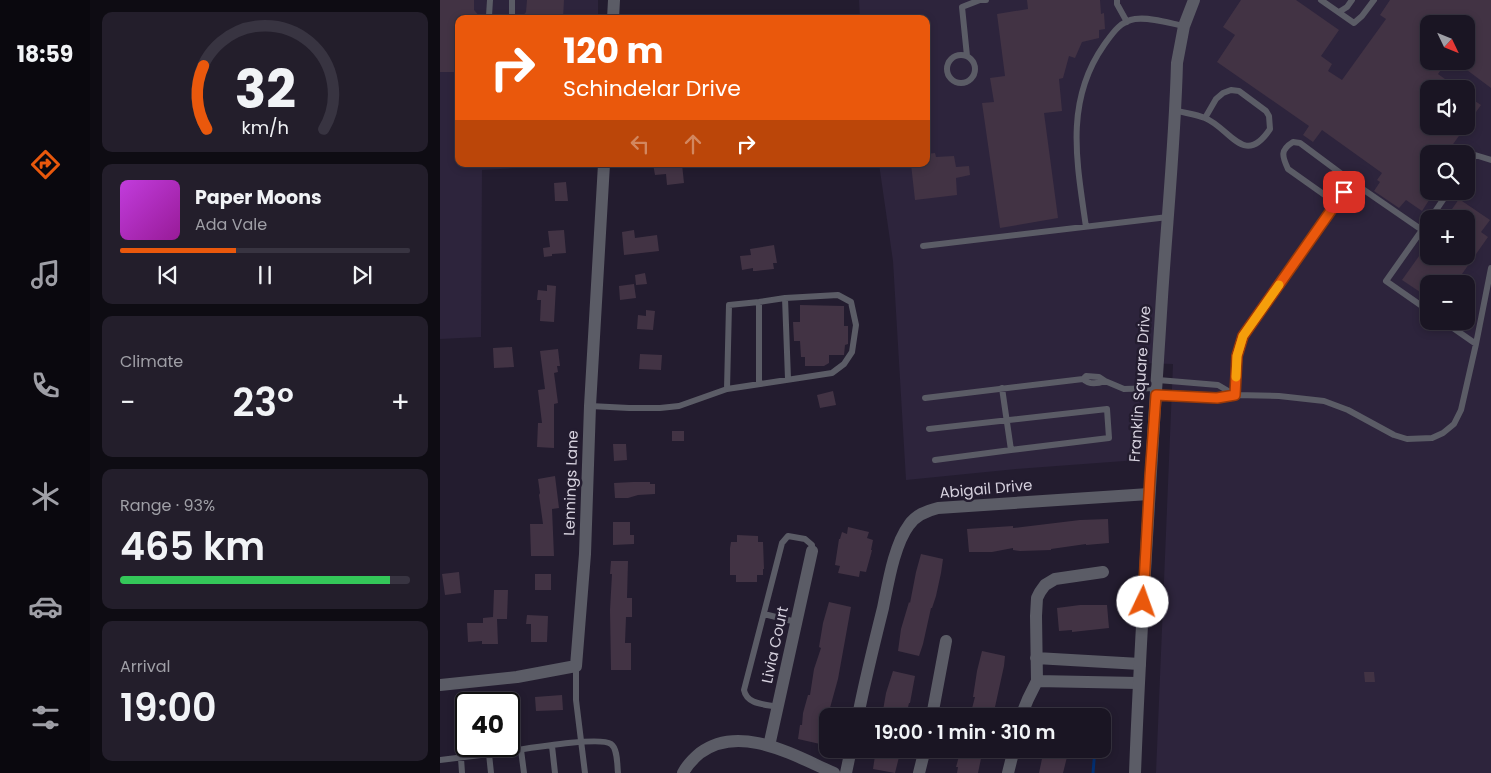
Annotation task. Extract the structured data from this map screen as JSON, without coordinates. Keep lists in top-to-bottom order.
{
  "streets": {
    "street": [
      "Franklin Square Drive",
      "Lennings Lane",
      "Abigail Drive",
      "Livia Court"
    ]
  },
  "crossings": [
    ["Franklin Square Drive", "Abigail Drive"]
  ],
  "north": "bottom right",
  "page": {
    "tabs": "18:59",
    "map_buttons": ["+", "−"],
    "turn": ["120 m", "Schindelar Drive"],
    "song": ["Paper Moons", "Ada Vale"],
    "tile": [
      "Climate",
      ["Range · 93%", "465 km"],
      ["Arrival", "19:00"]
    ],
    "heat": ["−", "23°", "+"],
    "limit": "40",
    "trip": "19:00 · 1 min · 310 m",
    "gauge": ["32", "km/h"]
  }
}
